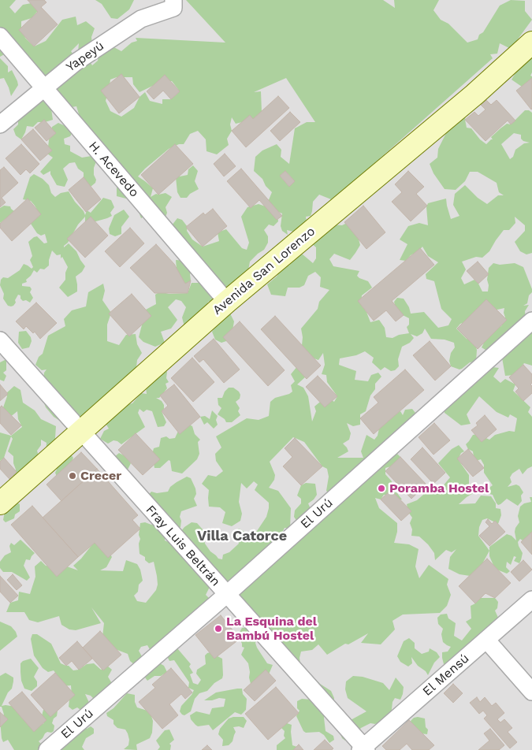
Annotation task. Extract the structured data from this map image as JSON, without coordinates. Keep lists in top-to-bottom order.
{
  "streets": {
    "street": [
      "Yapeyú",
      "H. Acevedo",
      "Avenida San Lorenzo",
      "El Urú",
      "Fray Luis Beltrán",
      "El Mensú"
    ]
  },
  "crossings": [
    ["Yapeyú", "H. Acevedo"],
    ["H. Acevedo", "Avenida San Lorenzo"],
    ["Avenida San Lorenzo", "Fray Luis Beltrán"],
    ["El Urú", "Fray Luis Beltrán"],
    ["Fray Luis Beltrán", "El Mensú"]
  ],
  "districts": ["Villa Catorce"],
  "places": ["Crecer", "Poramba Hostel", "La Esquina del Bambú Hostel"]
}
